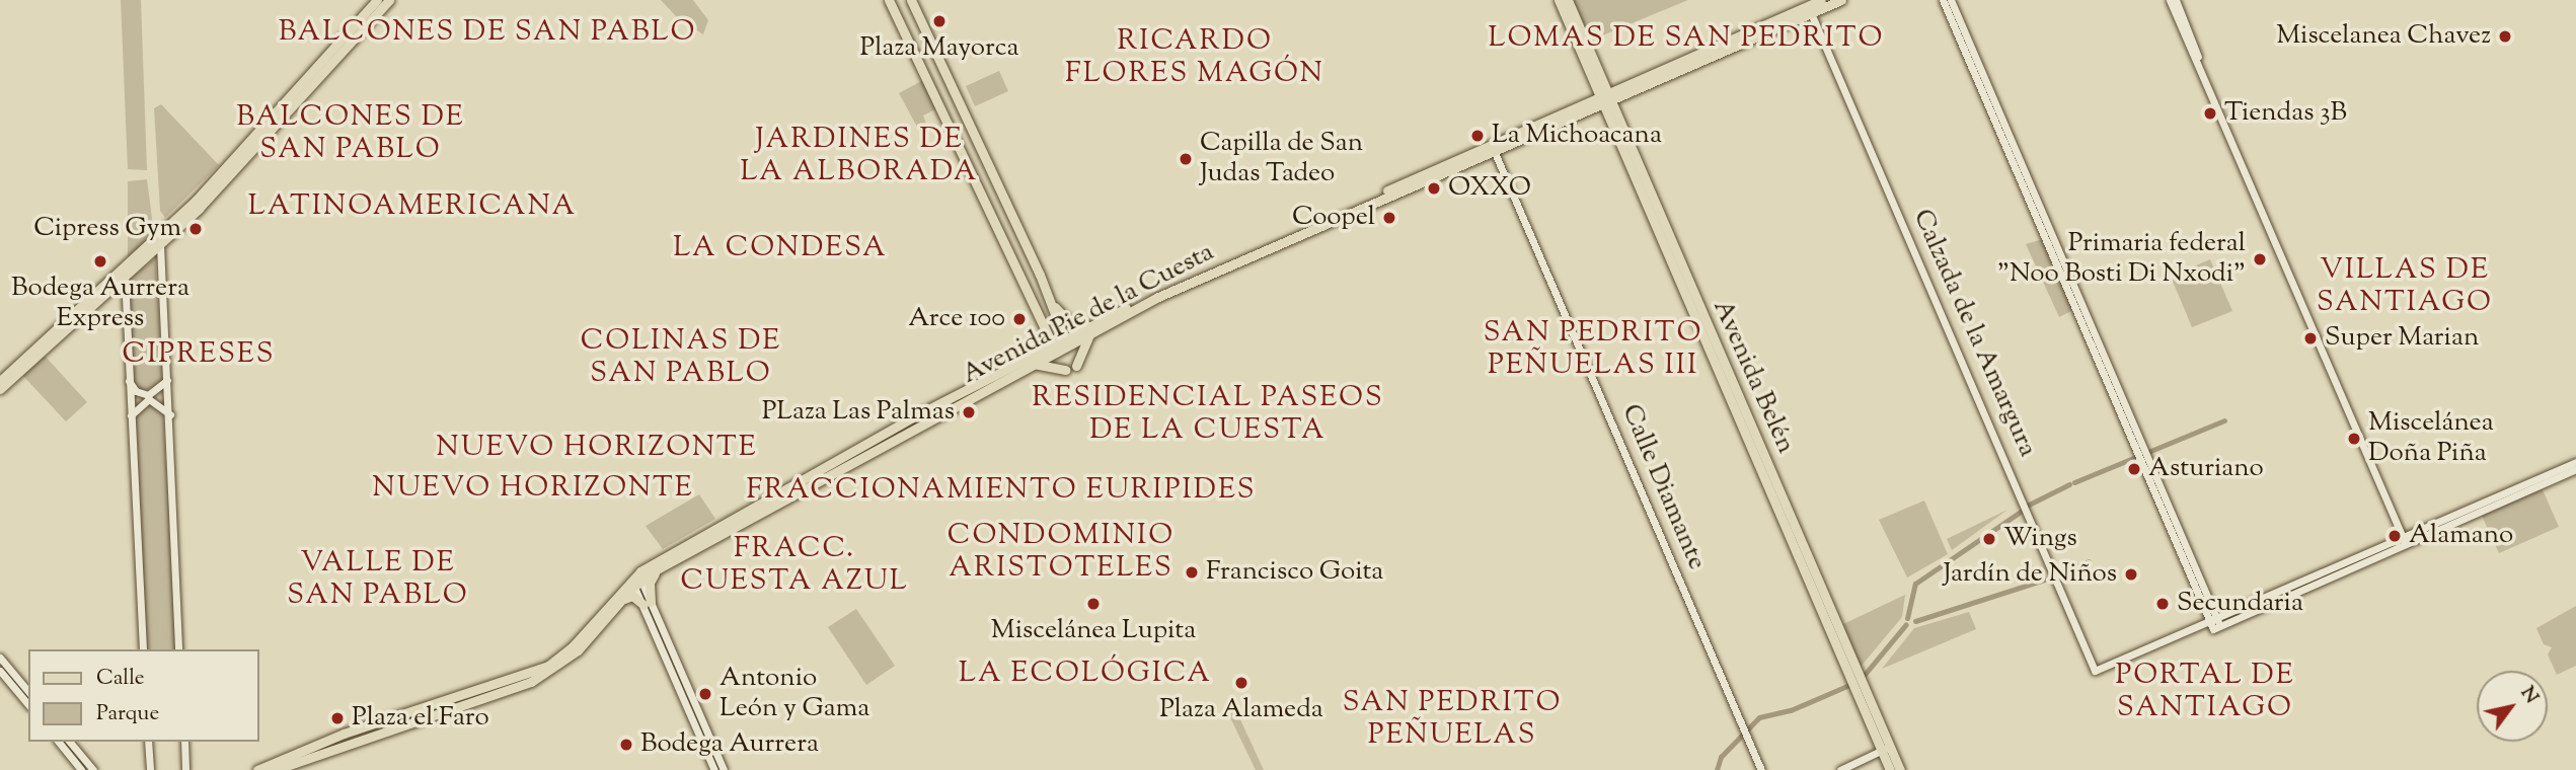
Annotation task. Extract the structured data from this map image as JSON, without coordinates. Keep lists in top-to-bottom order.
{
  "streets": {
    "main road": ["Avenida Pie de la Cuesta", "Avenida Belén"],
    "street": ["Calzada de la Amargura", "Calle Diamante"]
  },
  "crossings": [
    ["Avenida Pie de la Cuesta", "Calzada de la Amargura"],
    ["Avenida Pie de la Cuesta", "Avenida Belén"],
    ["Avenida Pie de la Cuesta", "Calle Diamante"]
  ],
  "districts": [
    "BALCONES DE SAN PABLO",
    "LOMAS DE SAN PEDRITO",
    "RICARDO FLORES MAGÓN",
    "BALCONES DE SAN PABLO",
    "JARDINES DE LA ALBORADA",
    "LATINOAMERICANA",
    "LA CONDESA",
    "VILLAS DE SANTIAGO",
    "SAN PEDRITO PEÑUELAS III",
    "COLINAS DE SAN PABLO",
    "CIPRESES",
    "RESIDENCIAL PASEOS DE LA CUESTA",
    "NUEVO HORIZONTE",
    "NUEVO HORIZONTE",
    "FRACCIONAMIENTO EURIPIDES",
    "CONDOMINIO ARISTOTELES",
    "FRACC. CUESTA AZUL",
    "VALLE DE SAN PABLO",
    "LA ECOLÓGICA",
    "PORTAL DE SANTIAGO",
    "SAN PEDRITO PEÑUELAS"
  ],
  "places": [
    "Plaza Mayorca",
    "Miscelanea Chavez",
    "Tiendas 3B",
    "La Michoacana",
    "Capilla de San Judas Tadeo",
    "OXXO",
    "Coopel",
    "Cipress Gym",
    "Primaria federal \"Noo Bosti Di Nxodi\"",
    "Bodega Aurrera Express",
    "Arce 100",
    "Super Marian",
    "PLaza Las Palmas",
    "Miscelánea Doña Piña",
    "Asturiano",
    "Alamano",
    "Wings",
    "Francisco Goita",
    "Jardín de Niños",
    "Miscelánea Lupita",
    "Secundaria",
    "Plaza Alameda",
    "Antonio León y Gama",
    "Plaza el Faro",
    "Bodega Aurrera"
  ],
  "legend": ["Calle", "Parque"],
  "north": "top right"
}
